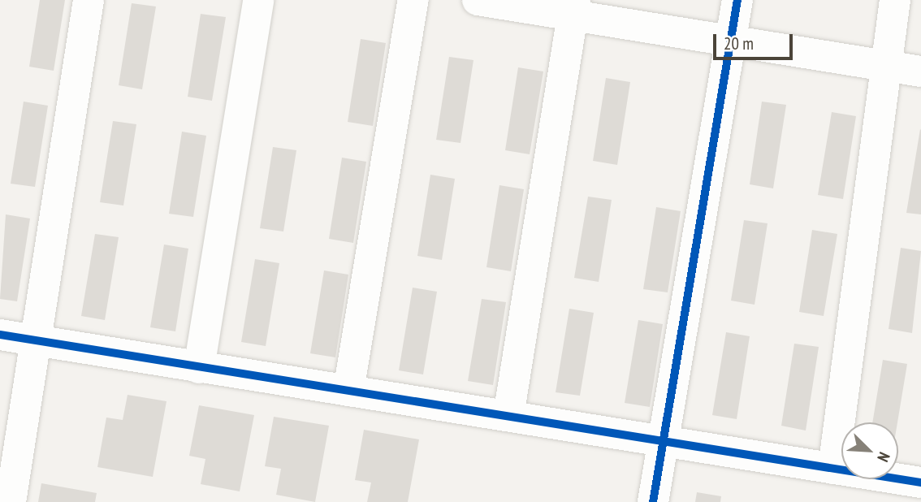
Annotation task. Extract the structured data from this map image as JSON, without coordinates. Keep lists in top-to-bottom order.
{
  "scale_bar": "20 m",
  "north": "bottom right"
}
